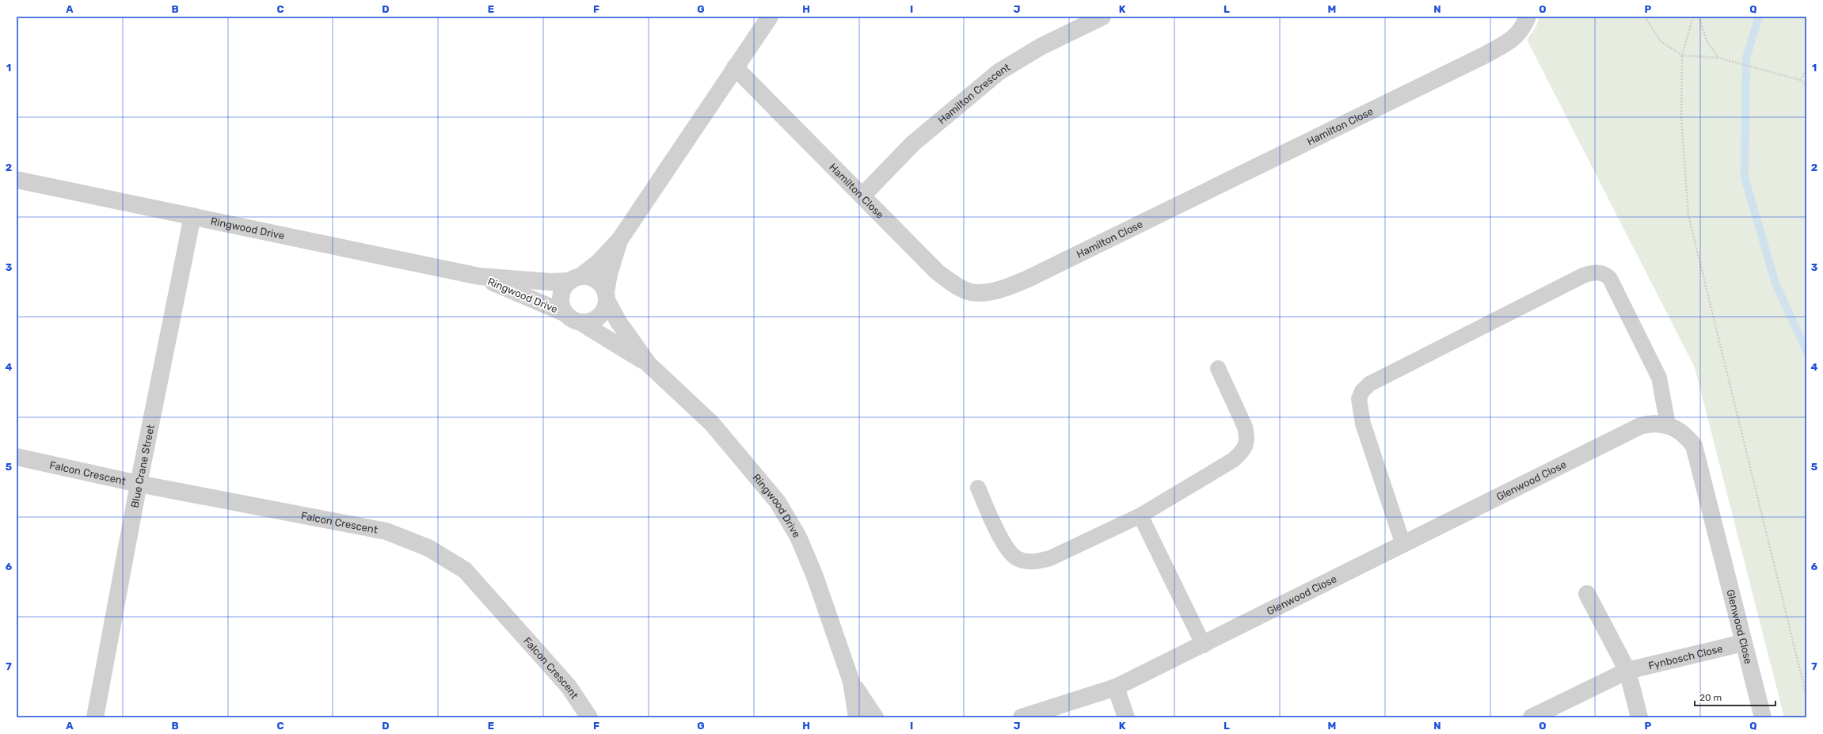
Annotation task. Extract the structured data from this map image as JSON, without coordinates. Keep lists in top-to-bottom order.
{
  "streets": {
    "street": [
      "Hamilton Crescent",
      "Hamilton Close",
      "Ringwood Drive",
      "Blue Crane Street",
      "Falcon Crescent",
      "Glenwood Close",
      "Fynbosch Close"
    ]
  },
  "crossings": [
    ["Hamilton Crescent", "Hamilton Close"],
    ["Ringwood Drive", "Blue Crane Street"],
    ["Blue Crane Street", "Falcon Crescent"],
    ["Glenwood Close", "Fynbosch Close"]
  ],
  "scale_bar": "20 m",
  "grid": {
    "columns": [
      "A",
      "B",
      "C",
      "D",
      "E",
      "F",
      "G",
      "H",
      "I",
      "J",
      "K",
      "L",
      "M",
      "N",
      "O",
      "P",
      "Q"
    ],
    "rows": [
      "1",
      "2",
      "3",
      "4",
      "5",
      "6",
      "7"
    ]
  }
}
